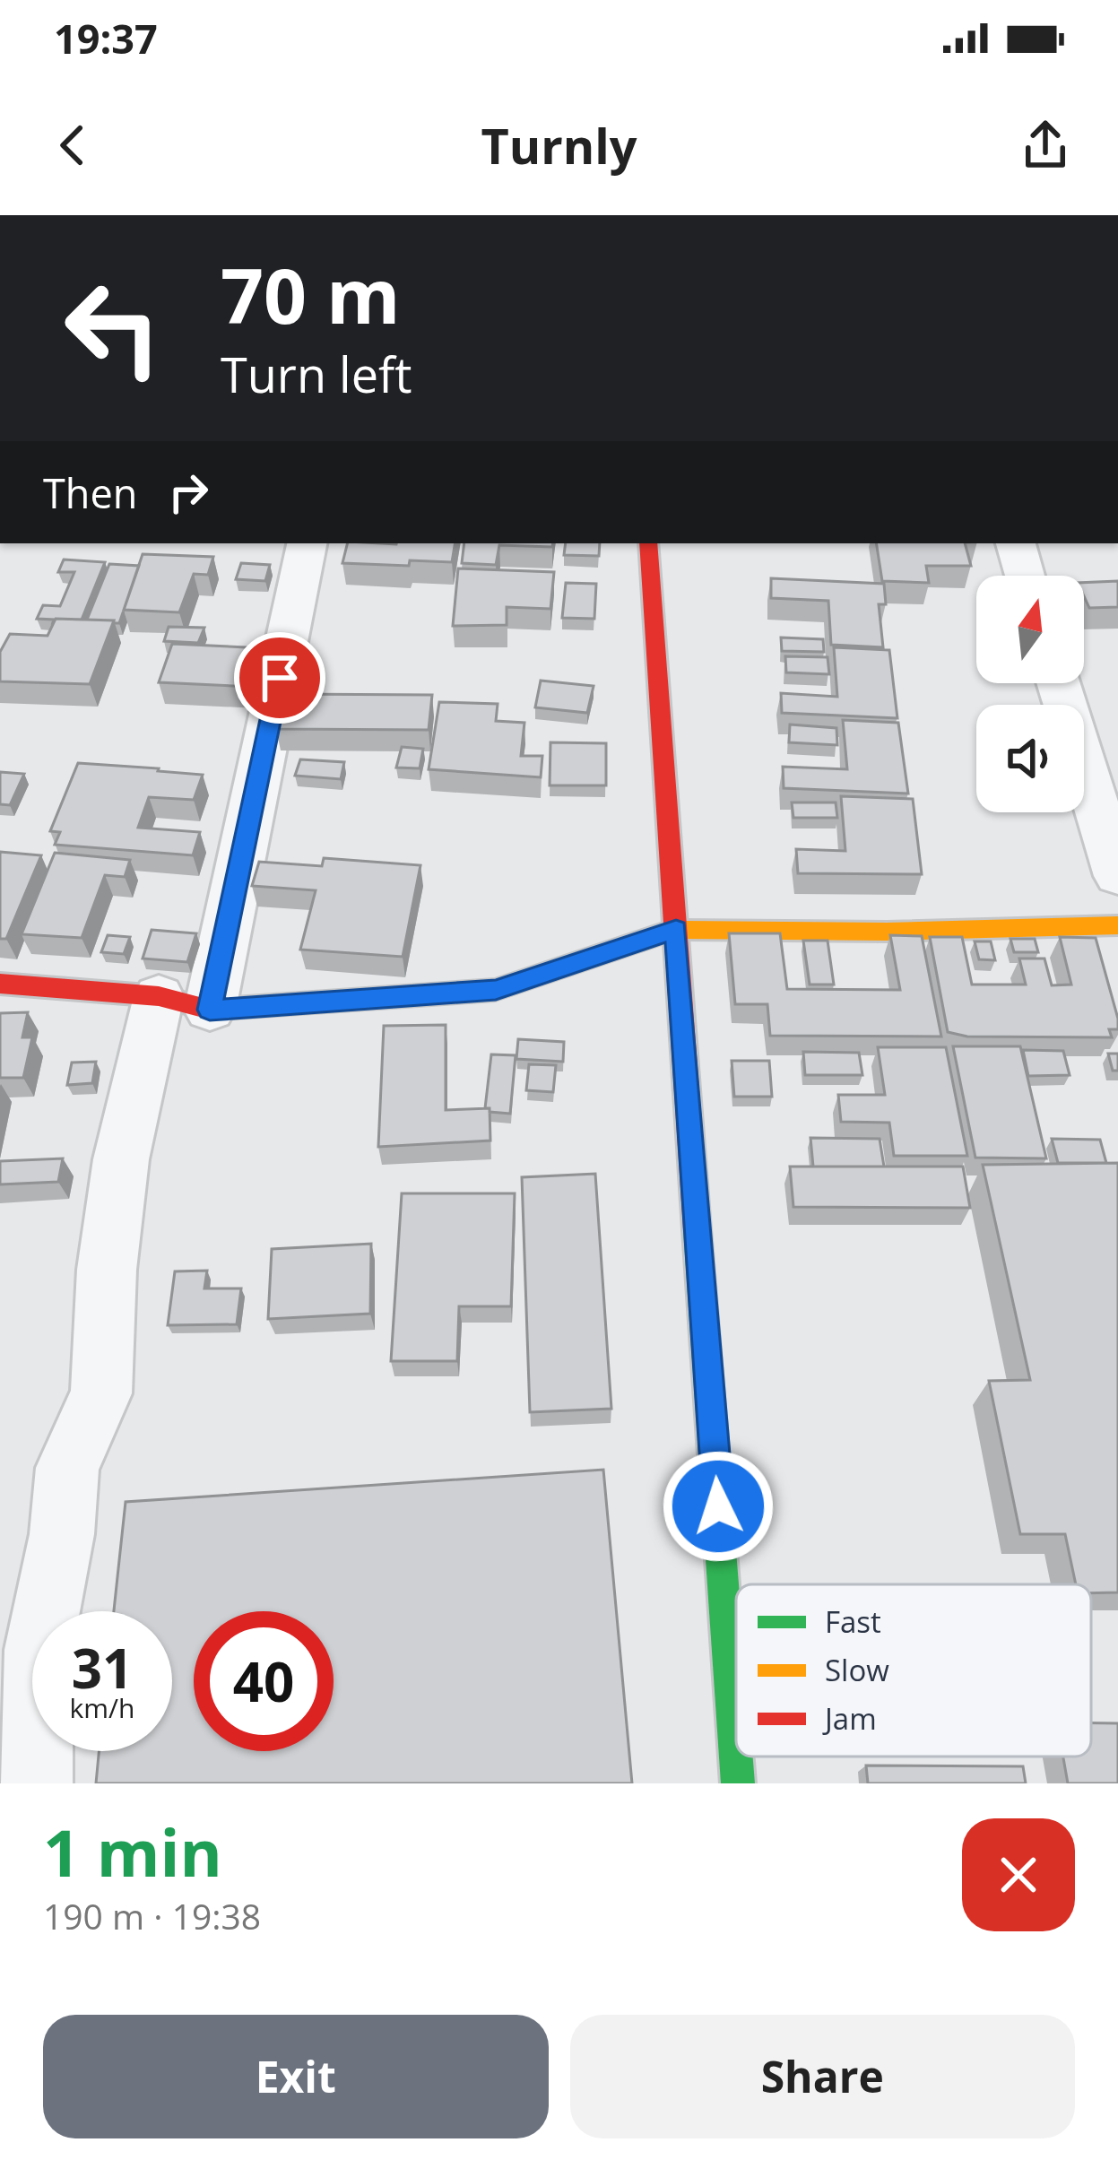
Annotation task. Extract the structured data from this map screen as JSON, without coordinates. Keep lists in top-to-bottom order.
{
  "legend": ["Fast", "Slow", "Jam"],
  "north": "top",
  "page": {
    "status": "19:37",
    "header": "Turnly",
    "turn": ["70 m", "Turn left"],
    "then": "Then",
    "speed": "31 km/h",
    "limit": "40",
    "heading": ["1 min", "190 m · 19:38"],
    "buttons": ["Exit", "Share"]
  }
}
